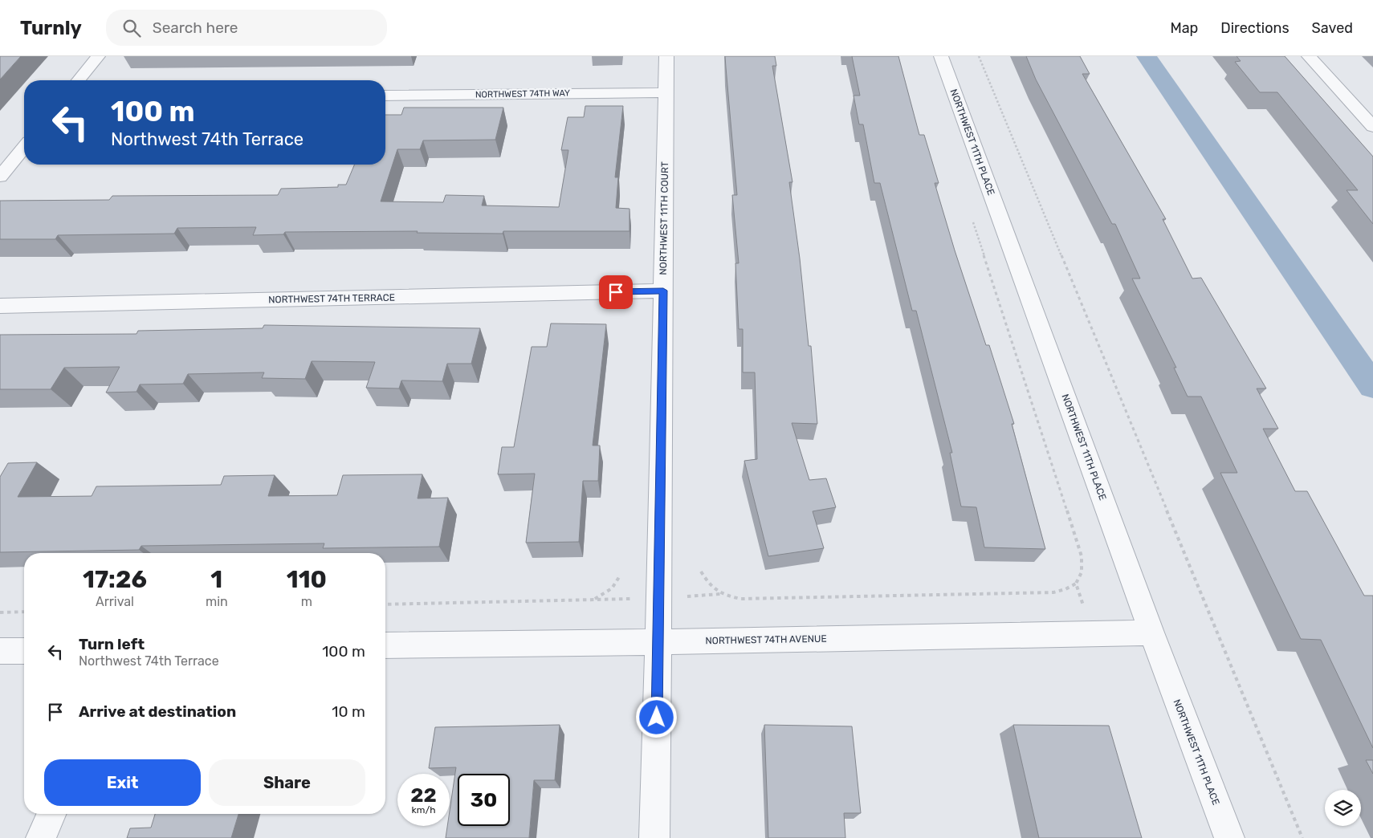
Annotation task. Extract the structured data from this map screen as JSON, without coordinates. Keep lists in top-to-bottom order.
{
  "streets": {
    "street": [
      "NORTHWEST 74TH WAY",
      "NORTHWEST 11TH PLACE",
      "NORTHWEST 11TH COURT",
      "NORTHWEST 74TH TERRACE",
      "NORTHWEST 74TH AVENUE"
    ]
  },
  "crossings": [
    ["NORTHWEST 74TH WAY", "NORTHWEST 11TH COURT"],
    ["NORTHWEST 11TH PLACE", "NORTHWEST 74TH AVENUE"],
    ["NORTHWEST 11TH COURT", "NORTHWEST 74TH TERRACE"],
    ["NORTHWEST 11TH COURT", "NORTHWEST 74TH AVENUE"]
  ],
  "page": {
    "header": "Turnly",
    "search": "Search here",
    "nav": ["Map", "Directions", "Saved"],
    "turn": ["100 m", "Northwest 74th Terrace"],
    "eta": [
      "17:26",
      "Arrival",
      "1",
      "min",
      "110",
      "m"
    ],
    "list": [
      {
        "name": "Turn left",
        "note": "Northwest 74th Terrace",
        "value": "100 m"
      },
      {
        "name": "Arrive at destination",
        "value": "10 m"
      }
    ],
    "buttons": ["Exit", "Share"],
    "speed": "22 km/h",
    "limit": "30"
  }
}
